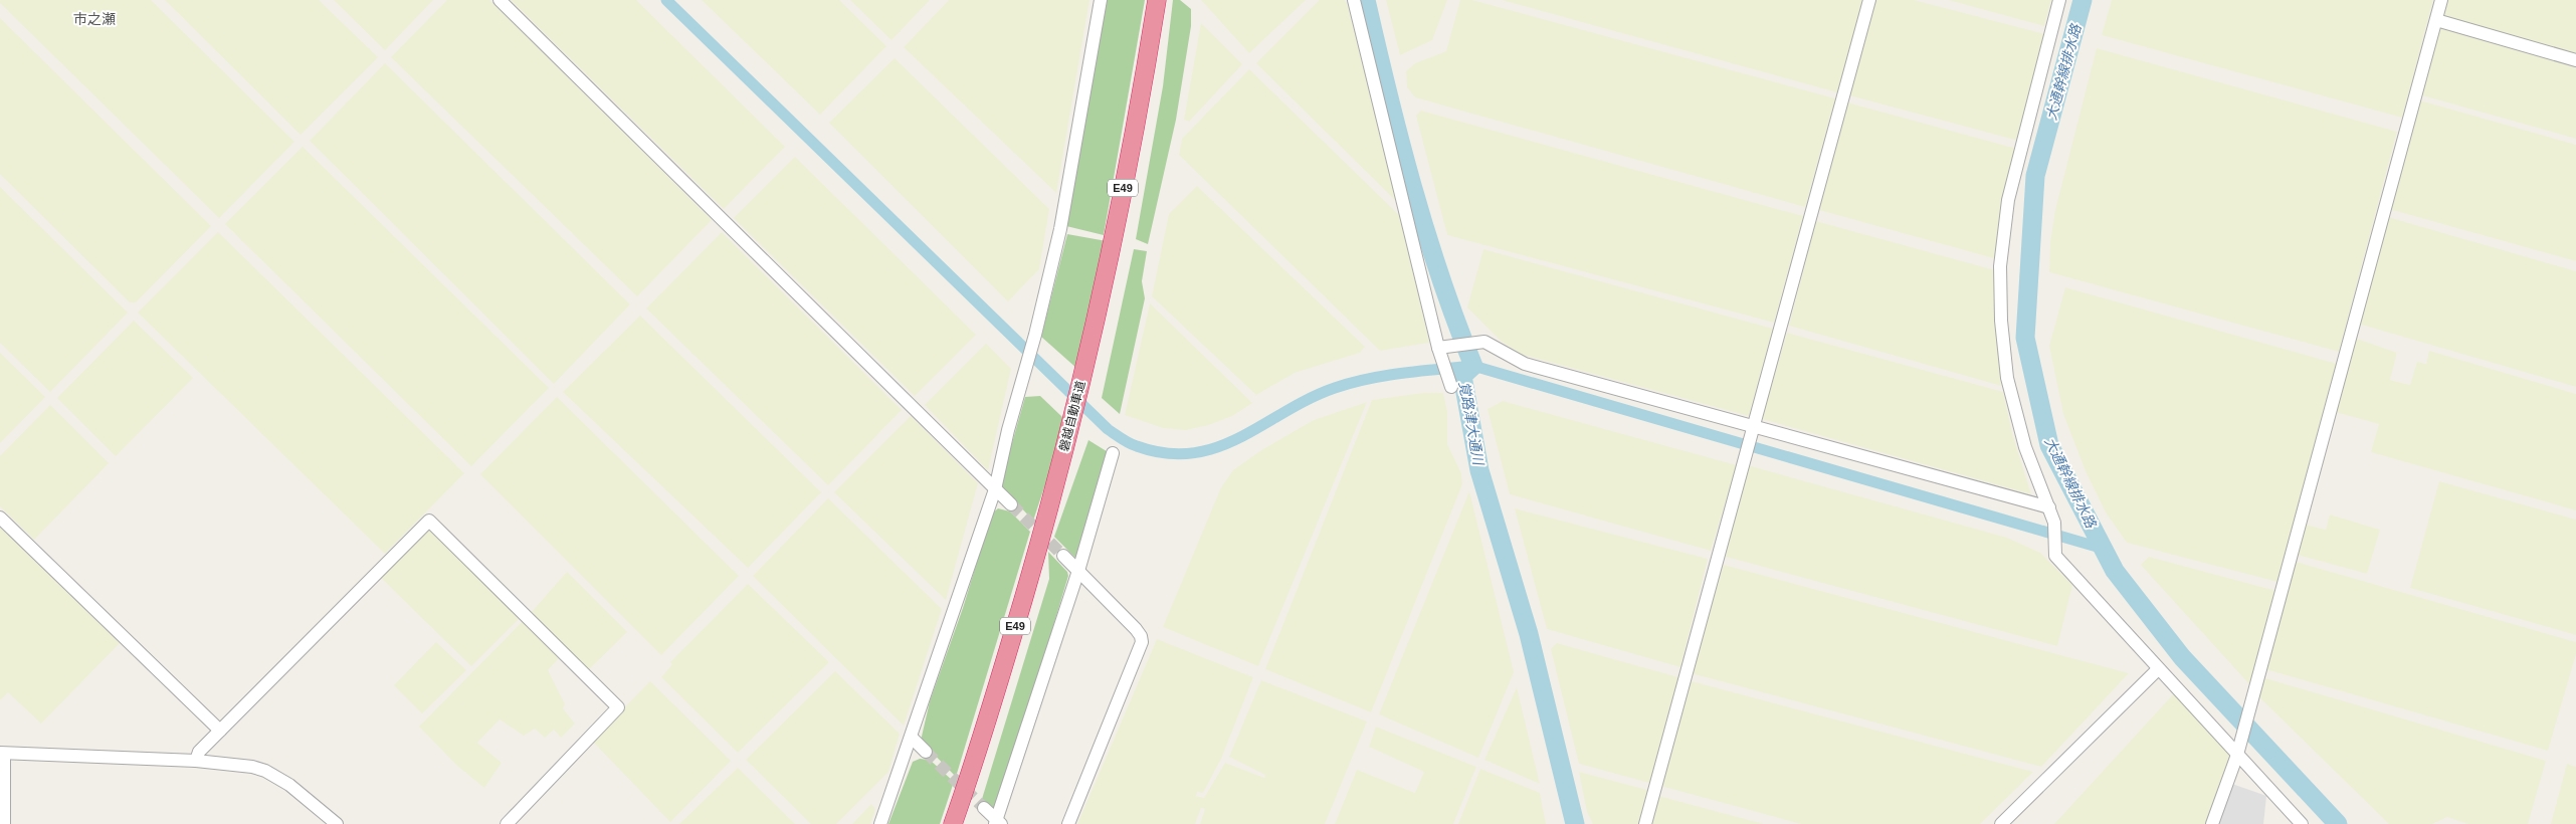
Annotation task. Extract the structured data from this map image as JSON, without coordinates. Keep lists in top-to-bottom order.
{
  "streets": {
    "highway": ["E49", "磐越自動車道"]
  },
  "districts": ["市之瀬"],
  "water": ["大通幹線排水路", "覚路津大通川"]
}
